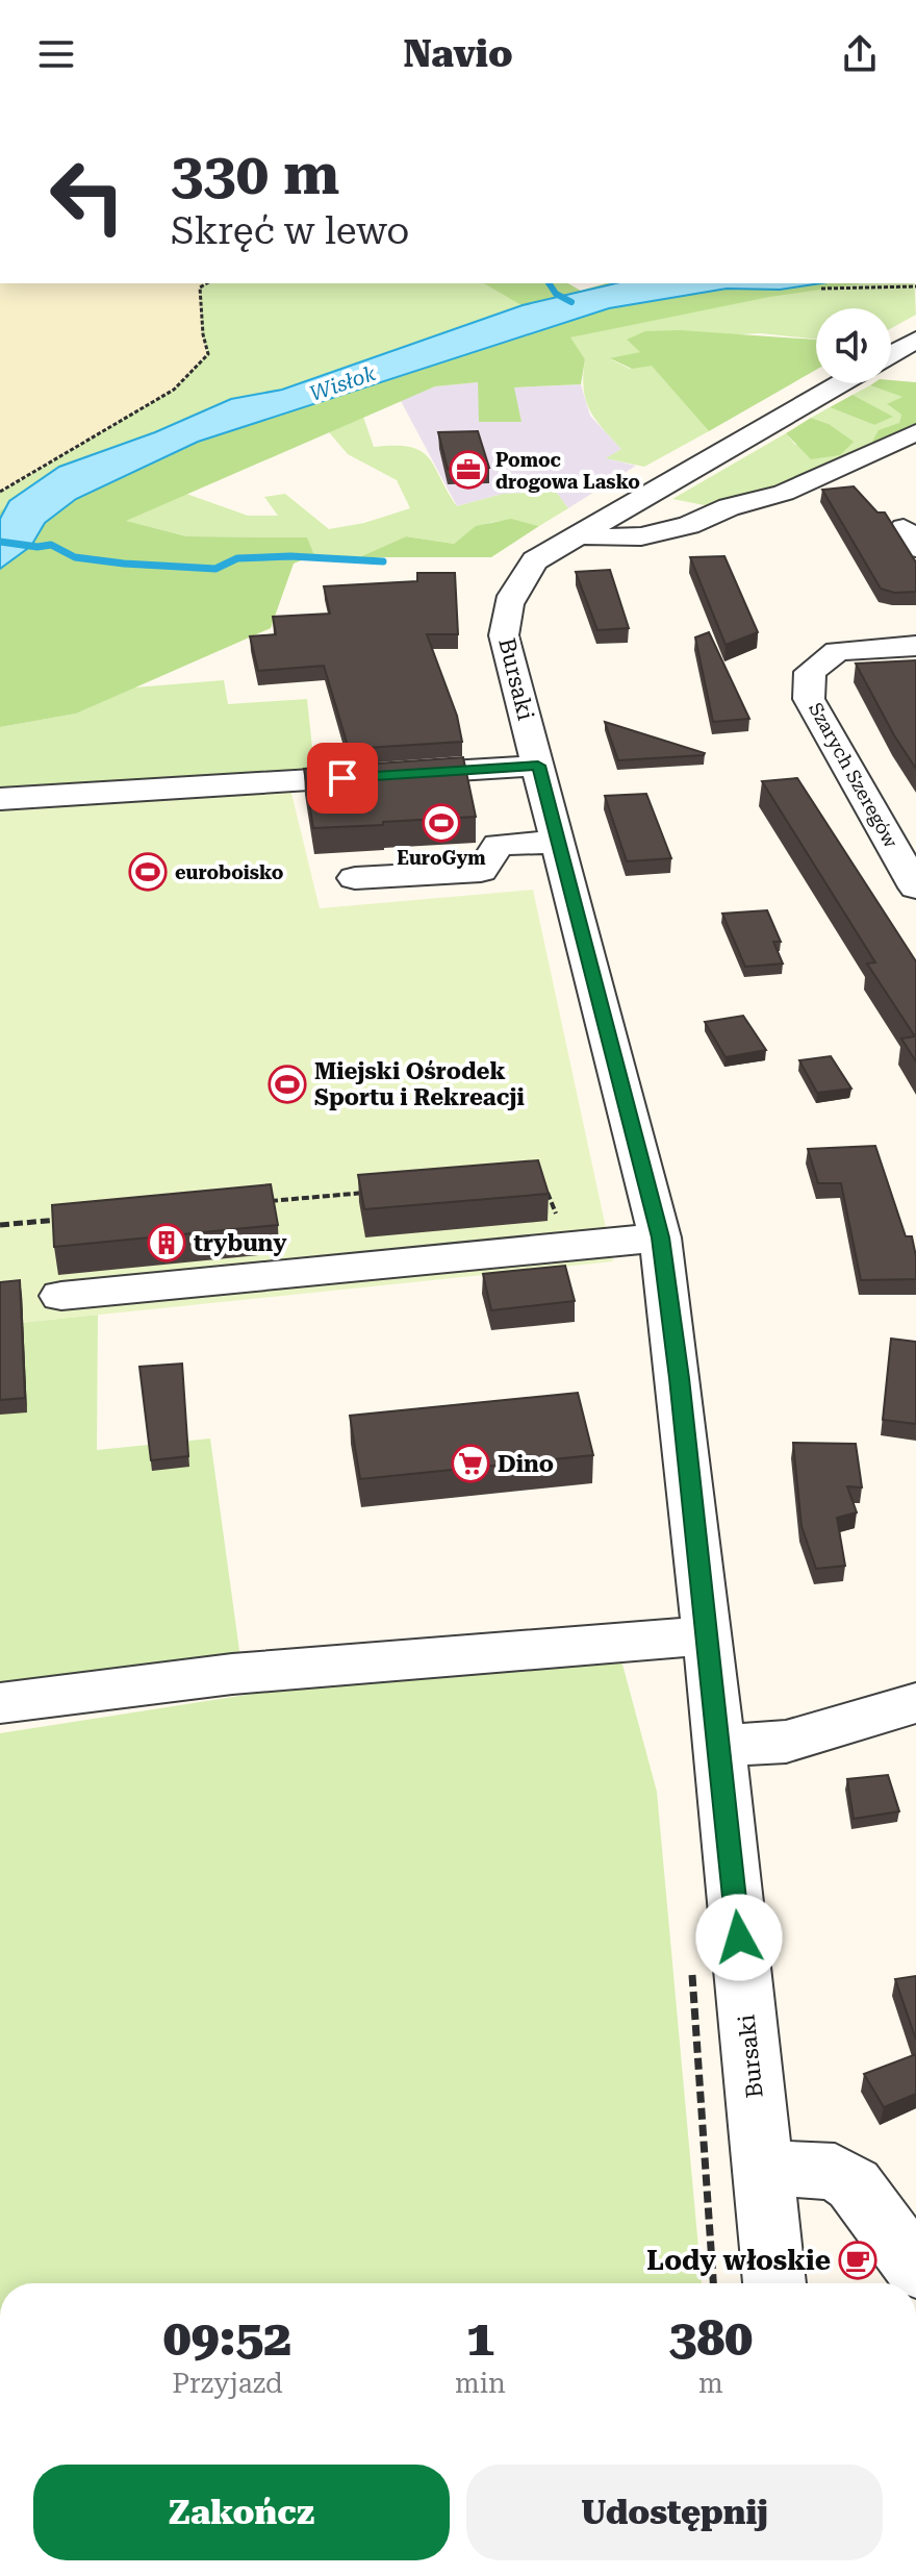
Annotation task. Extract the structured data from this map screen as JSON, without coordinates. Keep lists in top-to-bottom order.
{
  "streets": {
    "street": ["Bursaki", "Szarych Szeregów"]
  },
  "water": ["Wisłok"],
  "places": {
    "office": ["Pomoc drogowa Lasko"],
    "sports": ["EuroGym", "euroboisko", "Miejski Ośrodek Sportu i Rekreacji"],
    "building": ["trybuny"],
    "supermarket": ["Dino"],
    "cafe": ["Lody włoskie"]
  },
  "page": {
    "header": "Navio",
    "turn": ["330 m", "Skręć w lewo"],
    "eta": [
      "09:52",
      "Przyjazd",
      "1",
      "min",
      "380",
      "m"
    ],
    "buttons": ["Zakończ", "Udostępnij"]
  }
}
